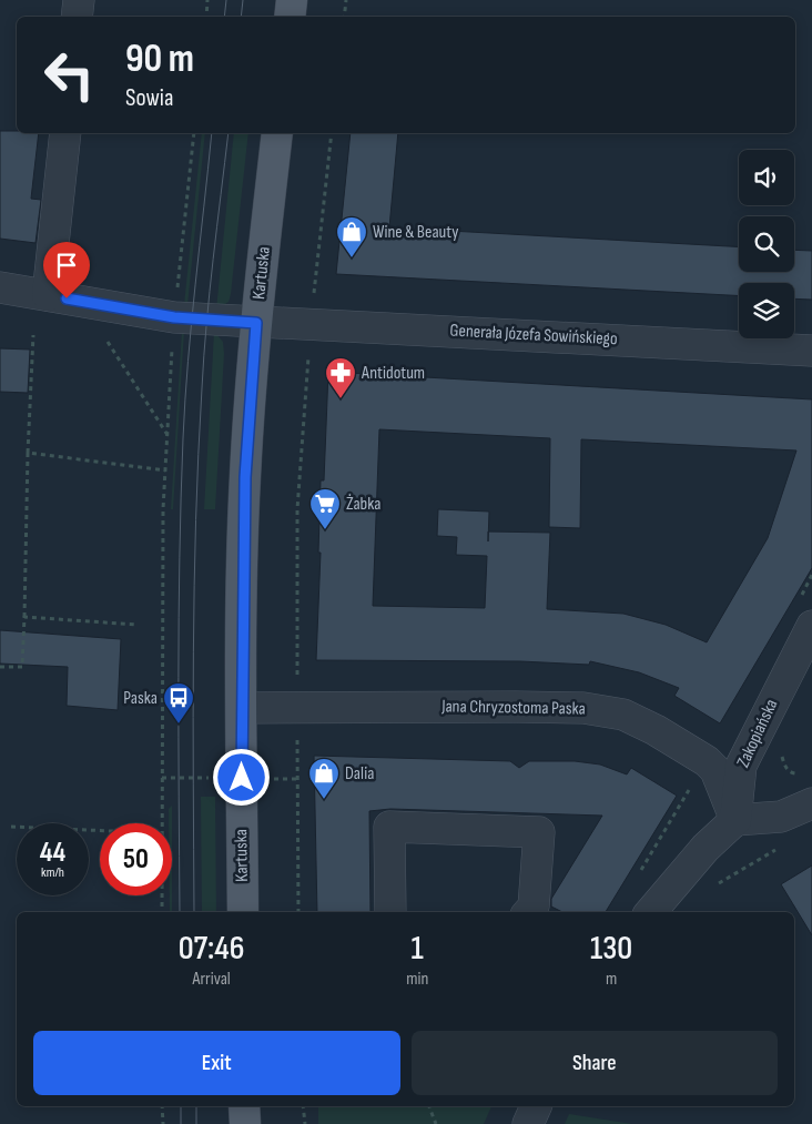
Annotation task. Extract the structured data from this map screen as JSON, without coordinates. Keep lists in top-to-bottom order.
{
  "streets": {
    "main road": ["Kartuska"],
    "street": ["Generała Józefa Sowińskiego", "Jana Chryzostoma Paska", "Zakopiańska"]
  },
  "crossings": [
    ["Kartuska", "Generała Józefa Sowińskiego"],
    ["Kartuska", "Jana Chryzostoma Paska"],
    ["Jana Chryzostoma Paska", "Zakopiańska"]
  ],
  "places": {
    "shop": ["Wine & Beauty", "Dalia"],
    "pharmacy": ["Antidotum"],
    "supermarket": ["Żabka"],
    "bus stop": ["Paska"]
  },
  "page": {
    "turn": ["90 m", "Sowia"],
    "speed": "44 km/h",
    "limit": "50",
    "eta": [
      "07:46",
      "Arrival",
      "1",
      "min",
      "130",
      "m"
    ],
    "buttons": ["Exit", "Share"]
  }
}
